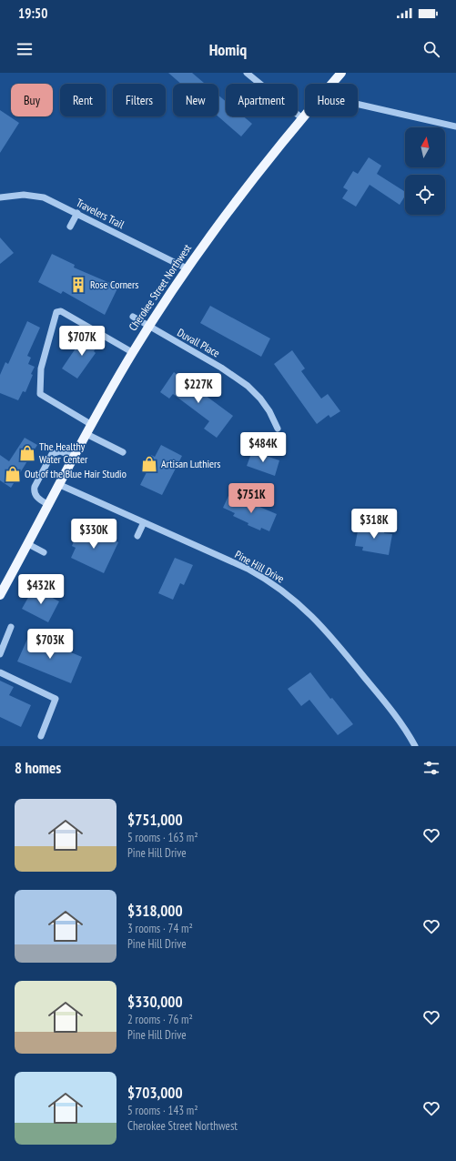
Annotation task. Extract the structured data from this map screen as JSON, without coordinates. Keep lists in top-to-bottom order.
{
  "streets": {
    "main road": ["Cherokee Street Northwest"],
    "street": ["Travelers Trail", "Duvall Place", "Pine Hill Drive"]
  },
  "crossings": [
    ["Travelers Trail", "Cherokee Street Northwest"],
    ["Cherokee Street Northwest", "Duvall Place"],
    ["Cherokee Street Northwest", "Pine Hill Drive"]
  ],
  "places": {
    "building": ["Rose Corners"],
    "shop": ["The Healthy Water Center", "Artisan Luthiers", "Out of the Blue Hair Studio"]
  },
  "north": "top",
  "page": {
    "status": "19:50",
    "header": "Homiq",
    "chip": [
      "Buy",
      "Rent",
      "Filters",
      "New",
      "Apartment",
      "House"
    ],
    "price": [
      "$707K",
      "$227K",
      "$484K",
      "$751K",
      "$318K",
      "$330K",
      "$432K",
      "$703K"
    ],
    "heading": "8 homes",
    "list": [
      {
        "name": "$751,000",
        "note": "5 rooms · 163 m² · Pine Hill Drive"
      },
      {
        "name": "$318,000",
        "note": "3 rooms · 74 m² · Pine Hill Drive"
      },
      {
        "name": "$330,000",
        "note": "2 rooms · 76 m² · Pine Hill Drive"
      },
      {
        "name": "$703,000",
        "note": "5 rooms · 143 m² · Cherokee Street Northwest"
      }
    ]
  }
}
